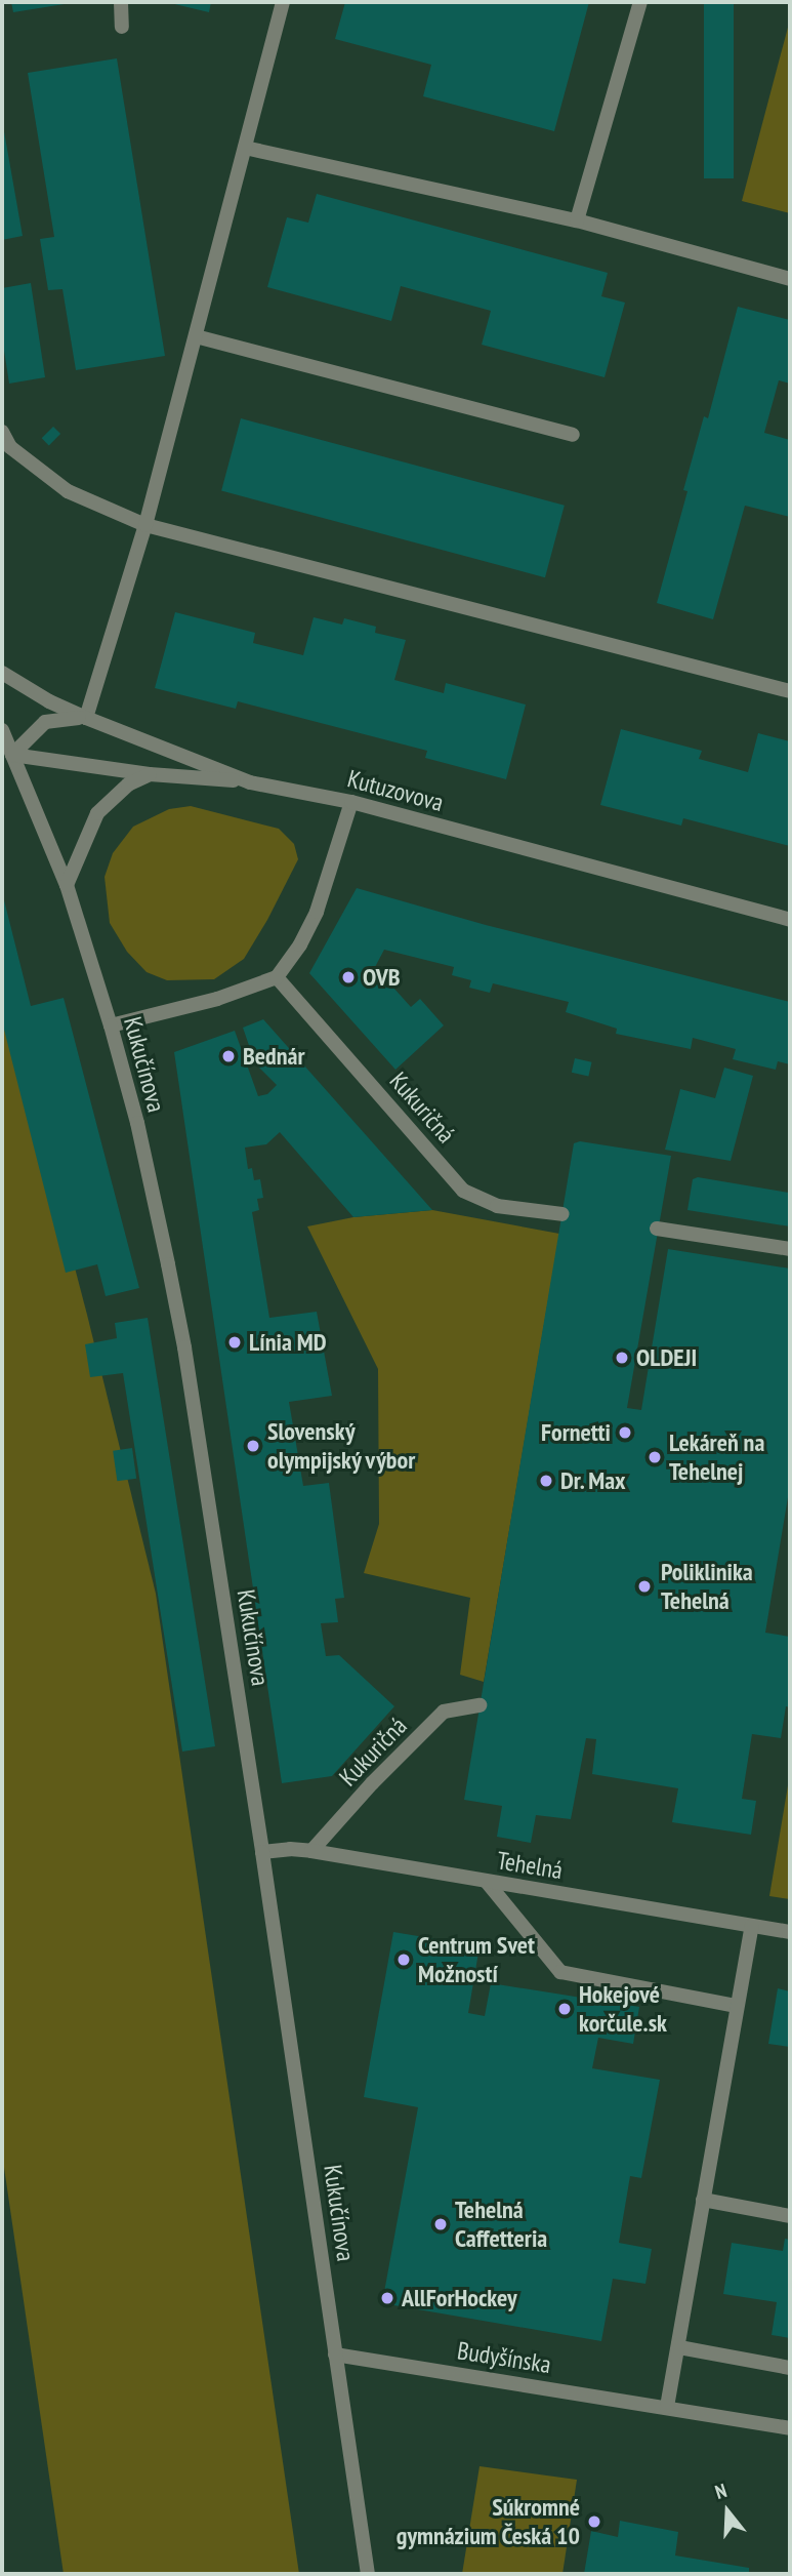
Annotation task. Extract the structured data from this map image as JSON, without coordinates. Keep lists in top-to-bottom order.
{
  "streets": {
    "street": [
      "Kutuzovova",
      "Kukučínova",
      "Kukuričná",
      "Tehelná",
      "Budyšínska"
    ]
  },
  "crossings": [
    ["Kukučínova", "Tehelná"],
    ["Kukučínova", "Budyšínska"],
    ["Kukuričná", "Tehelná"]
  ],
  "places": [
    "OVB",
    "Bednár",
    "Línia MD",
    "OLDEJI",
    "Fornetti",
    "Slovenský olympijský výbor",
    "Lekáreň na Tehelnej",
    "Dr. Max",
    "Poliklinika Tehelná",
    "Centrum Svet Možností",
    "Hokejové korčule.sk",
    "Tehelná Caffetteria",
    "AllForHockey",
    "Súkromné gymnázium Česká 10"
  ],
  "north": "top"
}
